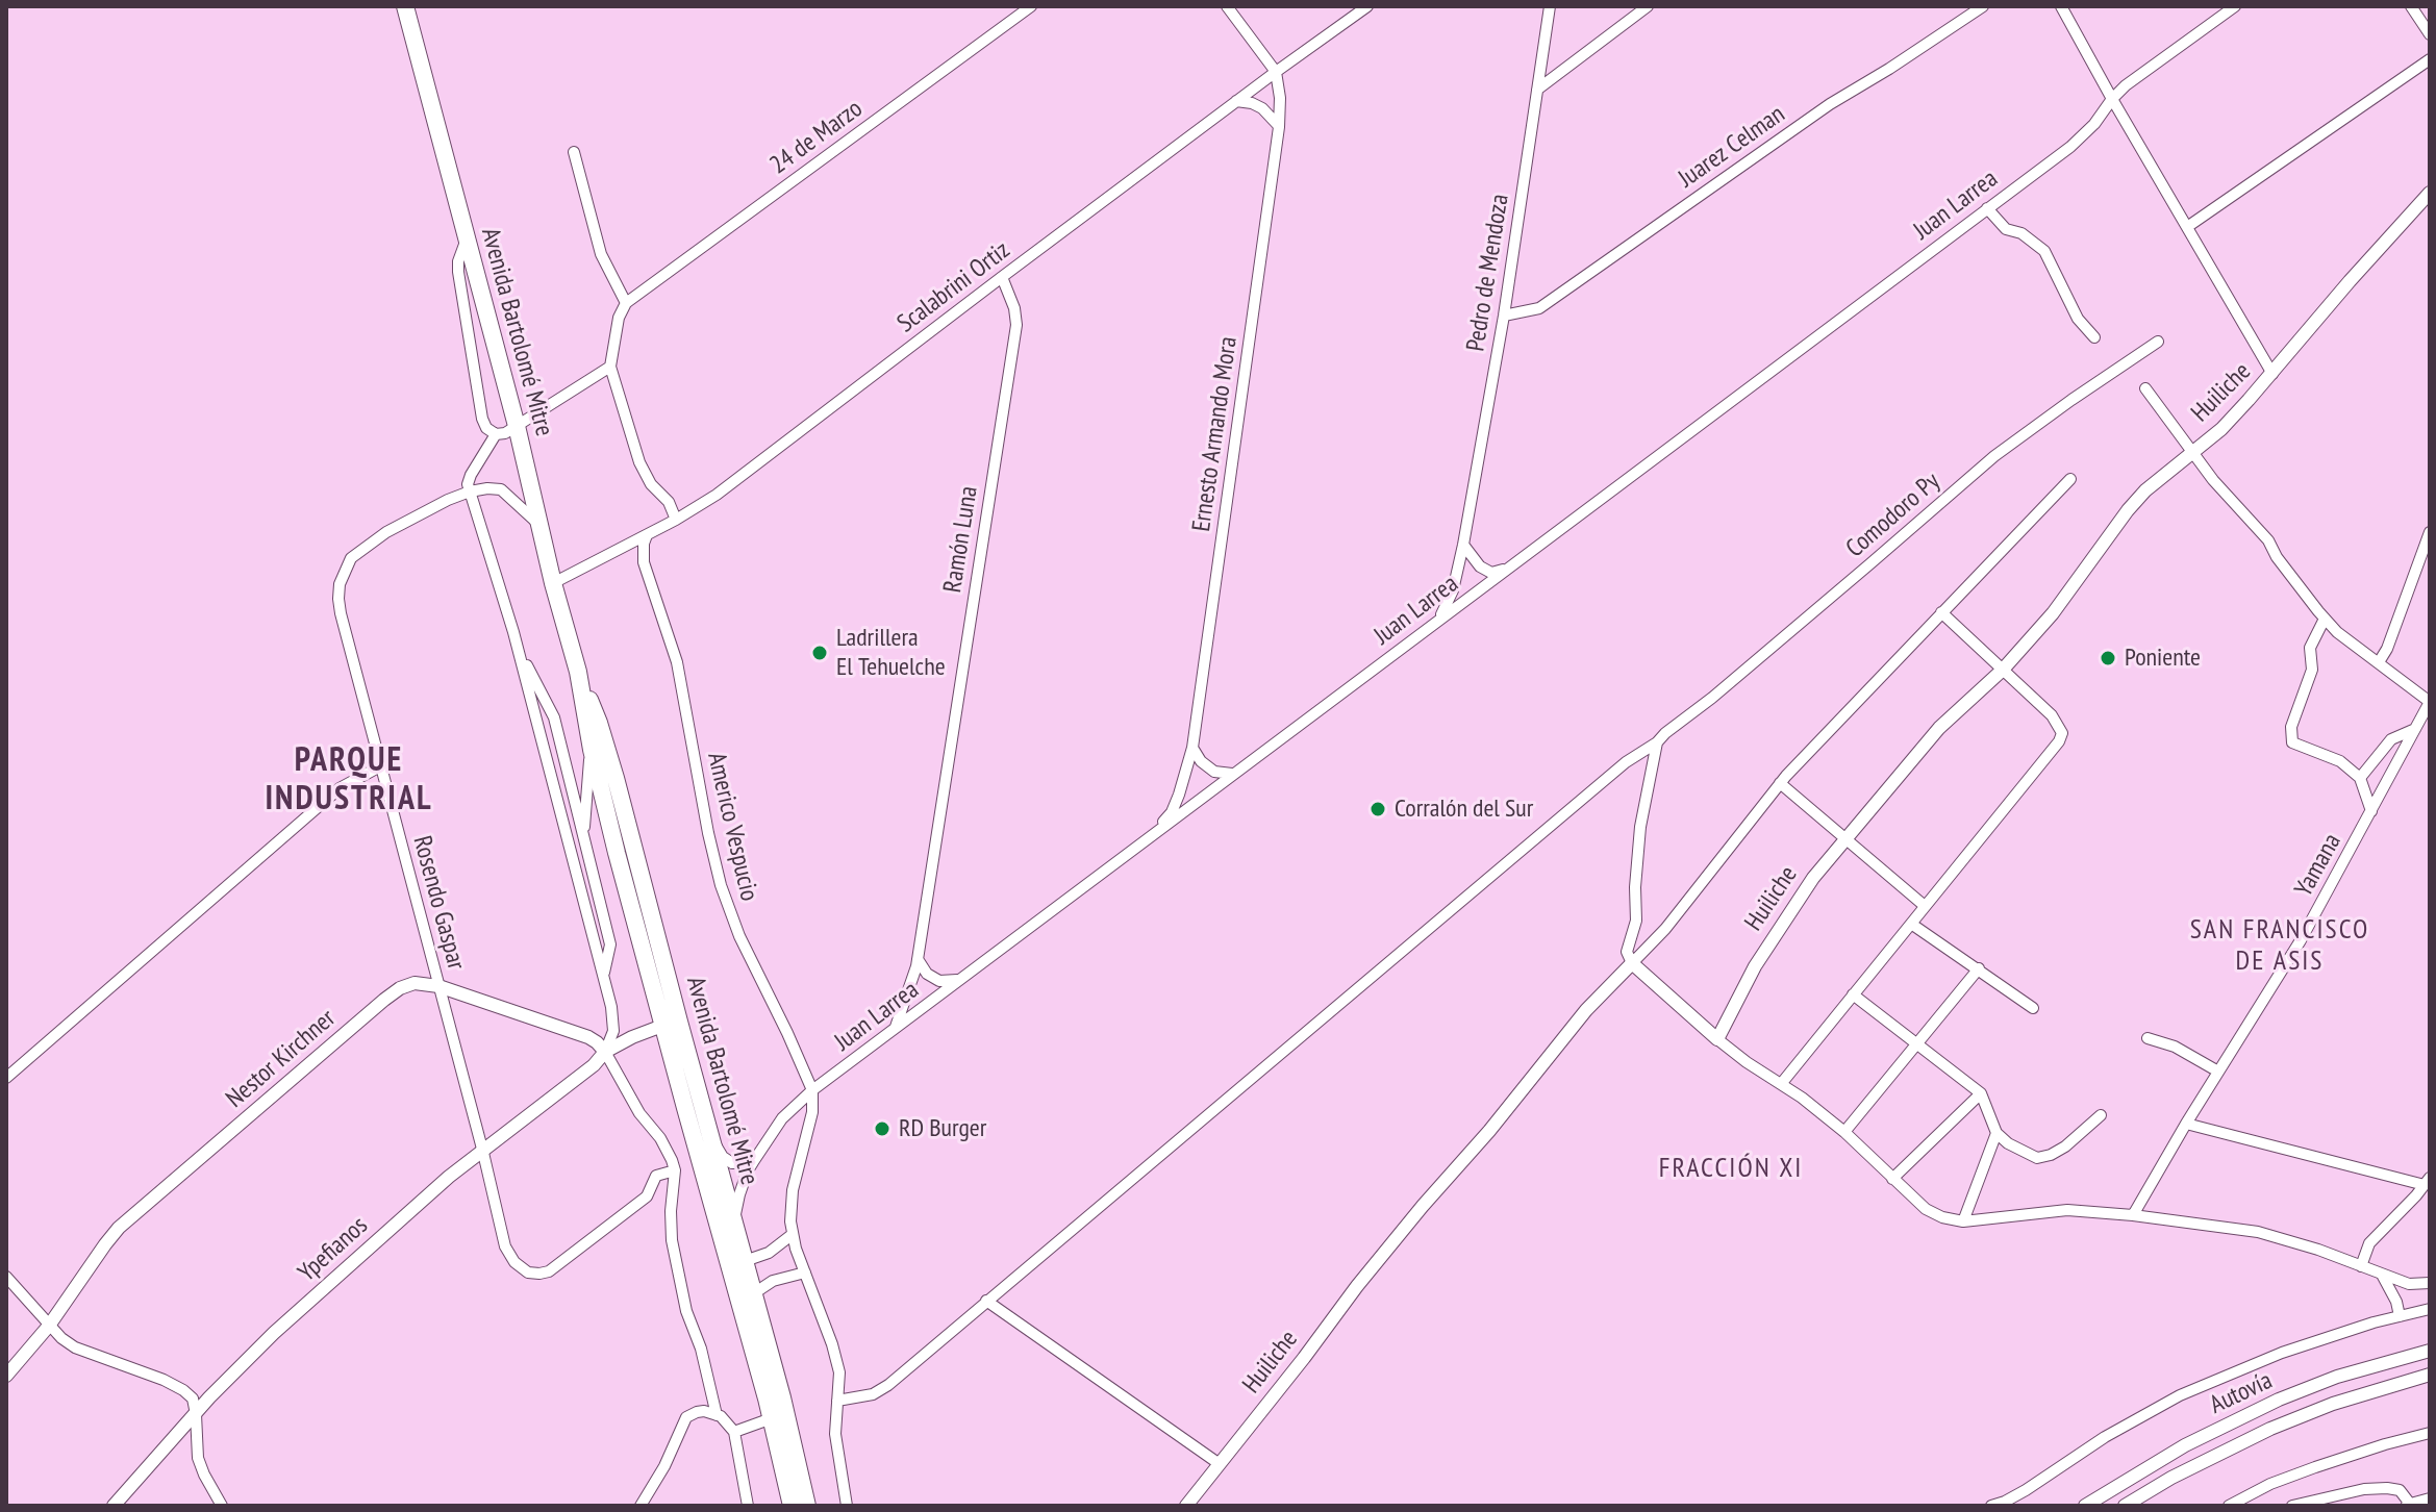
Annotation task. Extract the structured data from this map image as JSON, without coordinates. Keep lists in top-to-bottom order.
{
  "streets": {
    "main road": ["Avenida Bartolomé Mitre"],
    "street": [
      "24 de Marzo",
      "Juarez Celman",
      "Juan Larrea",
      "Pedro de Mendoza",
      "Scalabrini Ortiz",
      "Huiliche",
      "Ernesto Armando Mora",
      "Comodoro Py",
      "Ramón Luna",
      "Americo Vespucio",
      "Yamana",
      "Rosendo Gaspar",
      "Nestor Kirchner",
      "Ypefianos",
      "Autovía"
    ]
  },
  "crossings": [
    ["Juarez Celman", "Pedro de Mendoza"],
    ["Juan Larrea", "Pedro de Mendoza"],
    ["Juan Larrea", "Avenida Bartolomé Mitre"],
    ["Juan Larrea", "Ernesto Armando Mora"],
    ["Juan Larrea", "Ramón Luna"],
    ["Juan Larrea", "Americo Vespucio"],
    ["Scalabrini Ortiz", "Avenida Bartolomé Mitre"],
    ["Scalabrini Ortiz", "Ernesto Armando Mora"],
    ["Scalabrini Ortiz", "Ramón Luna"],
    ["Scalabrini Ortiz", "Americo Vespucio"],
    ["Comodoro Py", "Americo Vespucio"],
    ["Rosendo Gaspar", "Nestor Kirchner"],
    ["Rosendo Gaspar", "Ypefianos"],
    ["Nestor Kirchner", "Ypefianos"]
  ],
  "districts": ["PARQUE INDUSTRIAL", "SAN FRANCISCO DE ASIS", "FRACCIÓN XI"],
  "places": [
    "Ladrillera El Tehuelche",
    "Poniente",
    "Corralón del Sur",
    "RD Burger"
  ]
}
